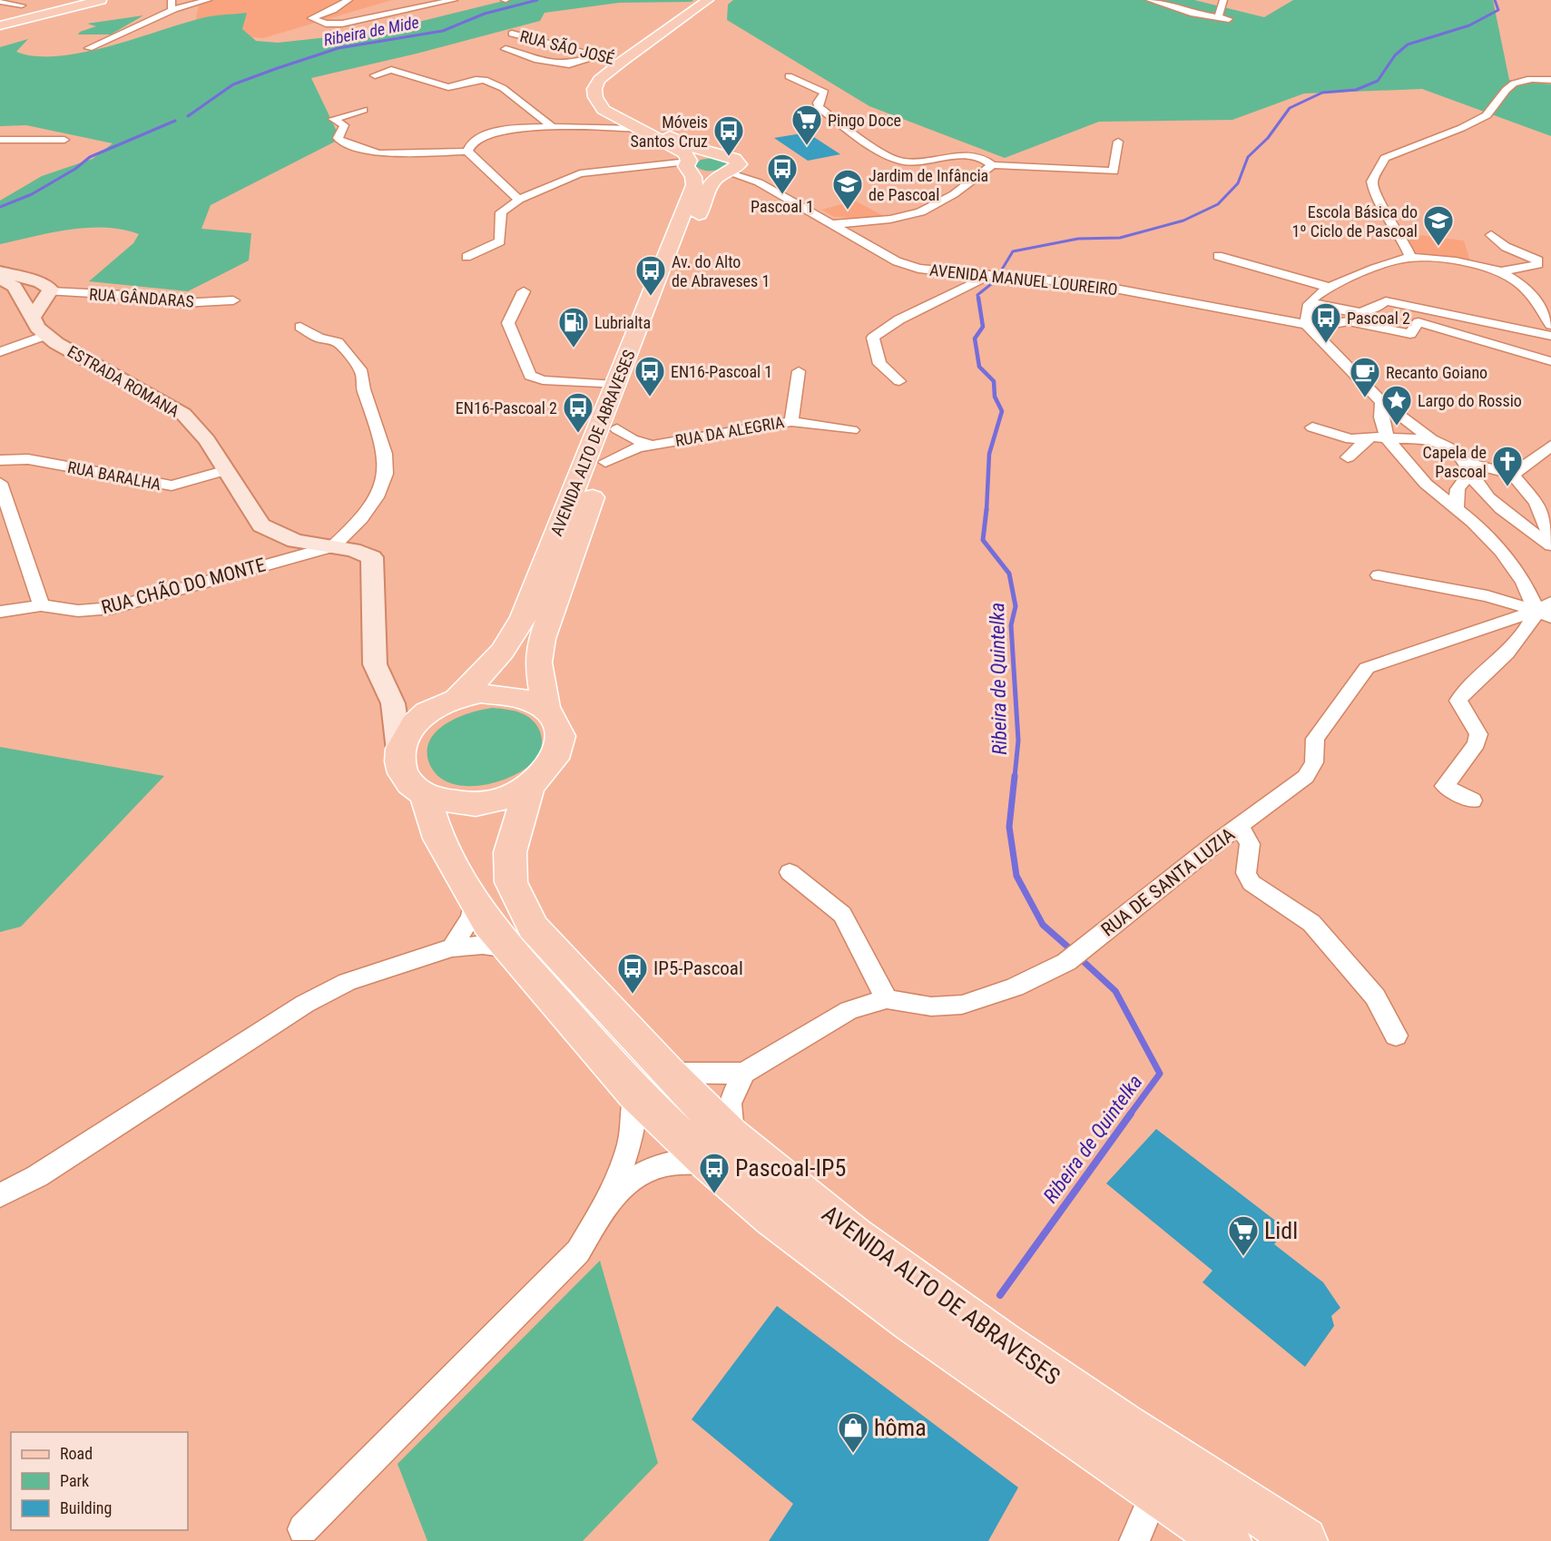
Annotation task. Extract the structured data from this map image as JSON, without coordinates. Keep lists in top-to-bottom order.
{
  "streets": {
    "main road": ["AVENIDA ALTO DE ABRAVESES"],
    "street": [
      "RUA SÃO JOSÉ",
      "AVENIDA MANUEL LOUREIRO",
      "RUA GÂNDARAS",
      "ESTRADA ROMANA",
      "RUA DA ALEGRIA",
      "RUA BARALHA",
      "RUA CHÃO DO MONTE",
      "RUA DE SANTA LUZIA"
    ]
  },
  "crossings": [
    ["AVENIDA MANUEL LOUREIRO", "AVENIDA ALTO DE ABRAVESES"],
    ["ESTRADA ROMANA", "AVENIDA ALTO DE ABRAVESES"],
    ["ESTRADA ROMANA", "RUA BARALHA"],
    ["ESTRADA ROMANA", "RUA CHÃO DO MONTE"],
    ["RUA DA ALEGRIA", "AVENIDA ALTO DE ABRAVESES"]
  ],
  "water": ["Ribeira de Mide", "Ribeira de Quintelka"],
  "places": {
    "supermarket": ["Pingo Doce", "Lidl"],
    "bus stop": [
      "Móveis Santos Cruz",
      "Pascoal 1",
      "Av. do Alto de Abraveses 1",
      "Pascoal 2",
      "EN16-Pascoal 1",
      "EN16-Pascoal 2",
      "IP5-Pascoal",
      "Pascoal-IP5"
    ],
    "school or university": ["Jardim de Infância de Pascoal", "Escola Básica do 1º Ciclo de Pascoal"],
    "fuel station": ["Lubrialta"],
    "cafe": ["Recanto Goiano"],
    "place": ["Largo do Rossio"],
    "church": ["Capela de Pascoal"],
    "shop": ["hôma"]
  },
  "legend": ["Road", "Park", "Building"]
}
